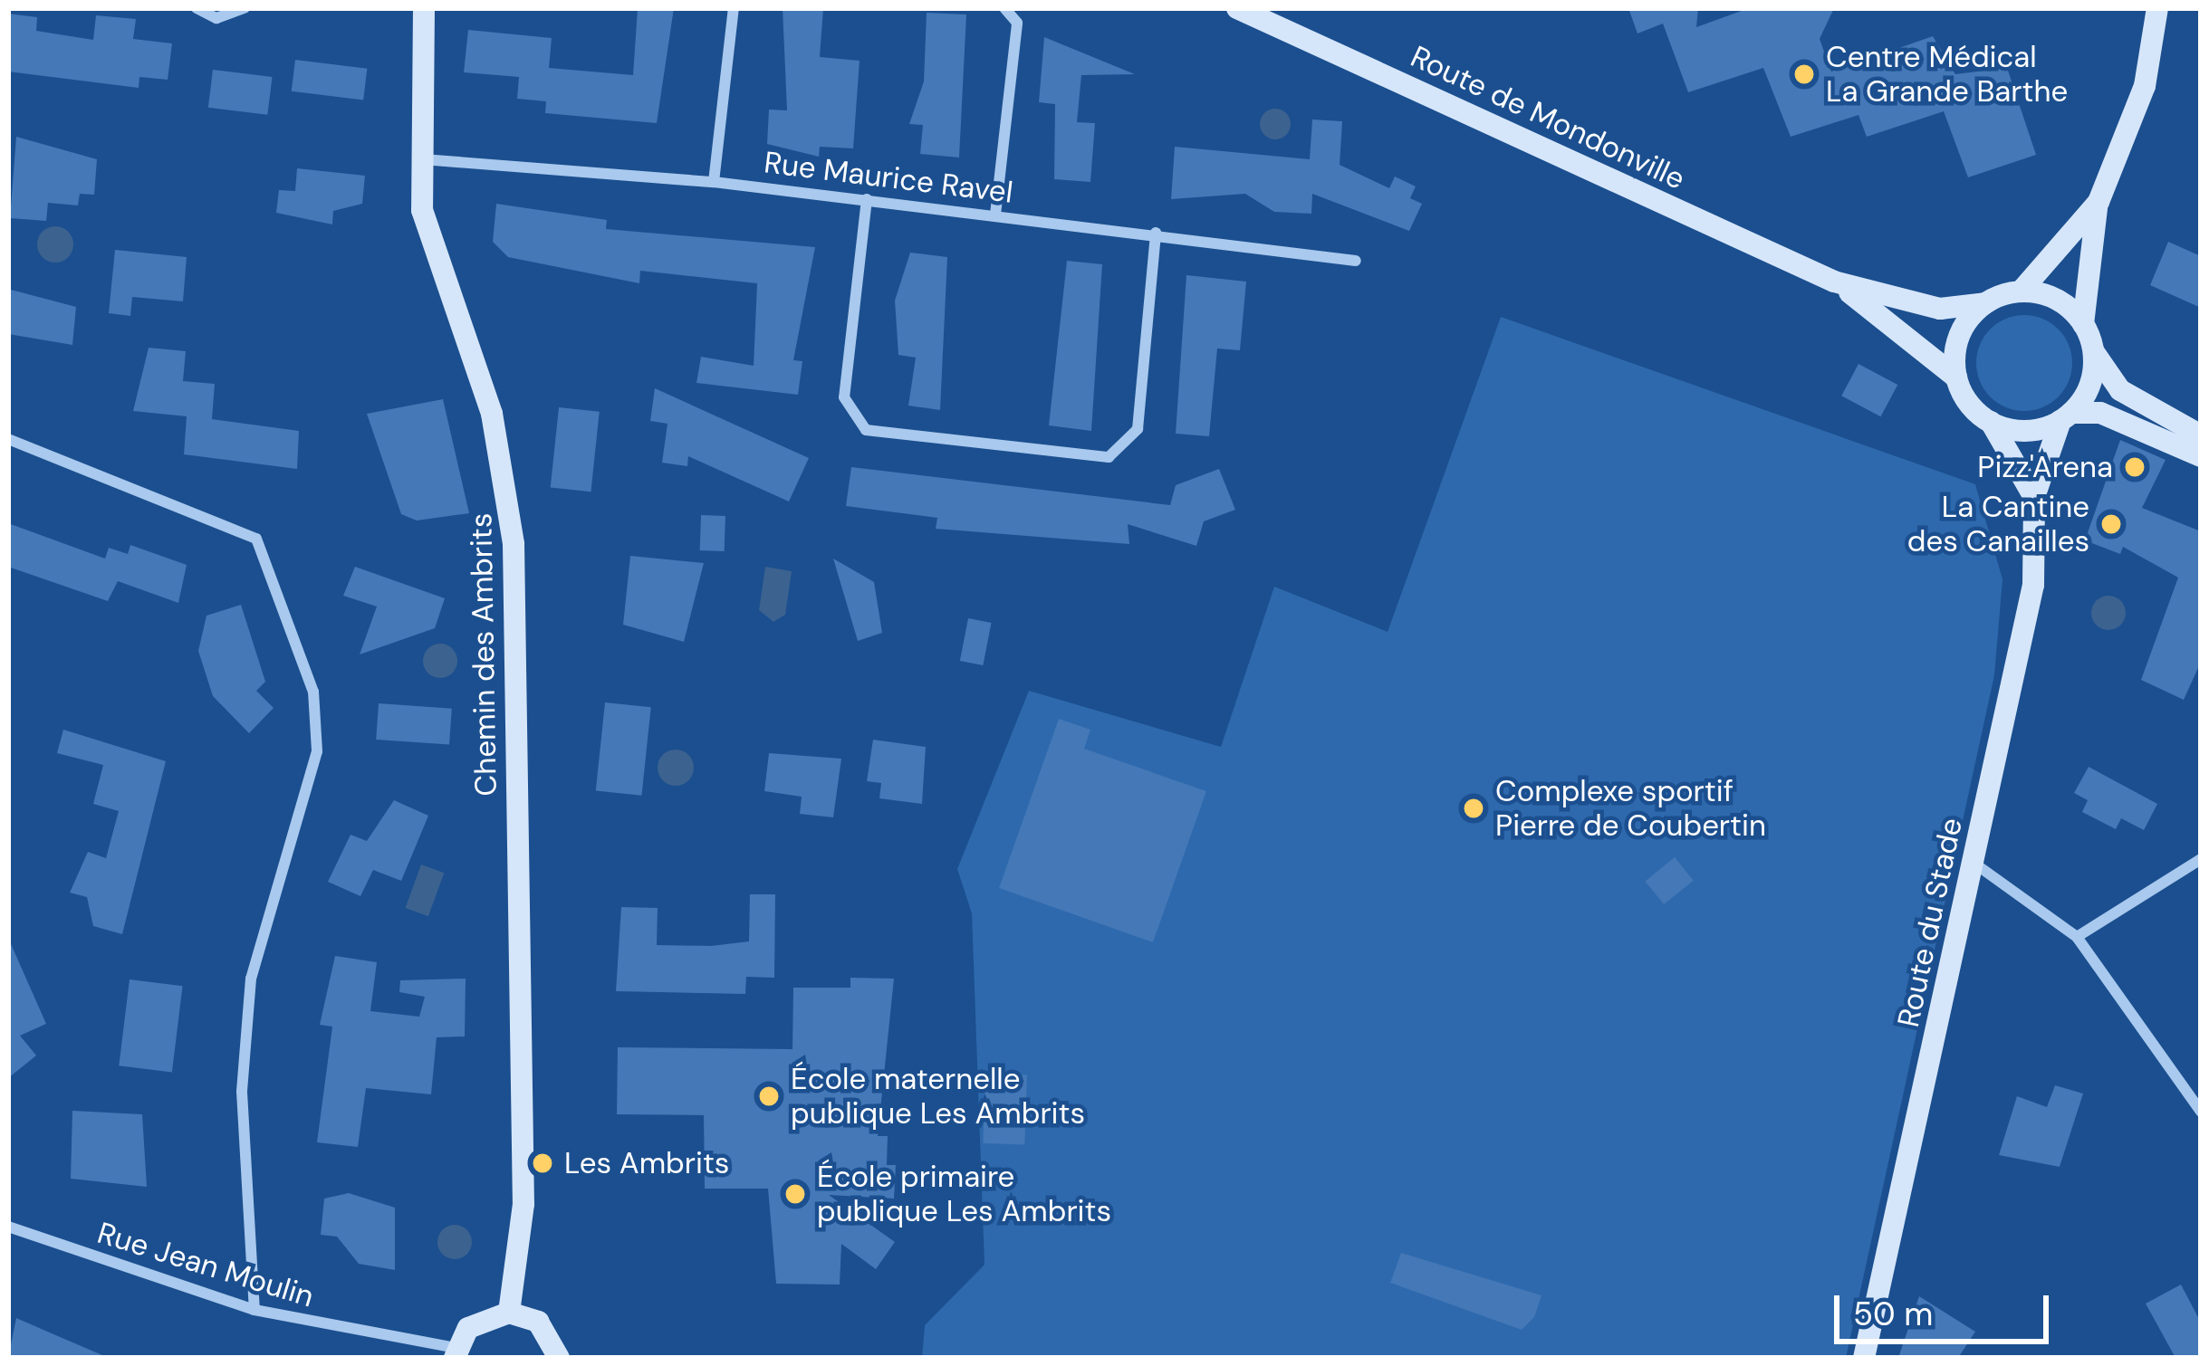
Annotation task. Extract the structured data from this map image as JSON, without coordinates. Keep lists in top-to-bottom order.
{
  "streets": {
    "main road": ["Route de Mondonville", "Chemin des Ambrits", "Route du Stade"],
    "street": ["Rue Maurice Ravel", "Rue Jean Moulin"]
  },
  "crossings": [
    ["Route de Mondonville", "Route du Stade"],
    ["Rue Maurice Ravel", "Chemin des Ambrits"]
  ],
  "places": [
    "Centre Médical La Grande Barthe",
    "Pizz'Arena",
    "La Cantine des Canailles",
    "Complexe sportif Pierre de Coubertin",
    "École maternelle publique Les Ambrits",
    "Les Ambrits",
    "École primaire publique Les Ambrits"
  ],
  "scale_bar": "50 m"
}
